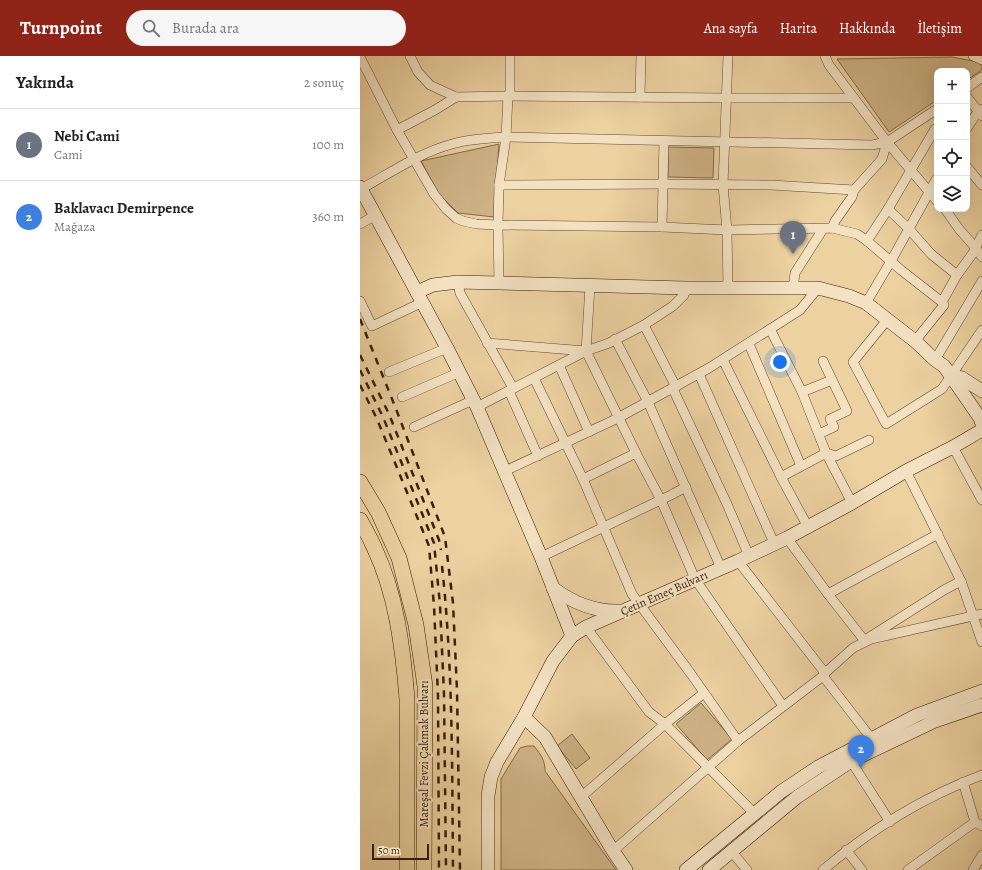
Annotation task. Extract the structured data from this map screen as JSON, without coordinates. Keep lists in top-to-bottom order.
{
  "streets": {
    "main road": ["Mareşal Fevzi Çakmak Bulvarı"],
    "street": ["Çetin Emeç Bulvarı"]
  },
  "scale_bar": "50 m",
  "page": {
    "header": "Turnpoint",
    "search": "Burada ara",
    "nav": [
      "Ana sayfa",
      "Harita",
      "Hakkında",
      "İletişim"
    ],
    "heading": ["Yakında", "2 sonuç"],
    "map_buttons": ["+", "−"],
    "list": [
      {
        "mark": "1",
        "name": "Nebi Cami",
        "note": "Cami",
        "value": "100 m"
      },
      {
        "mark": "2",
        "name": "Baklavacı Demirpence",
        "note": "Mağaza",
        "value": "360 m"
      }
    ],
    "pins": ["1", "2"],
    "scale": "50 m"
  }
}
